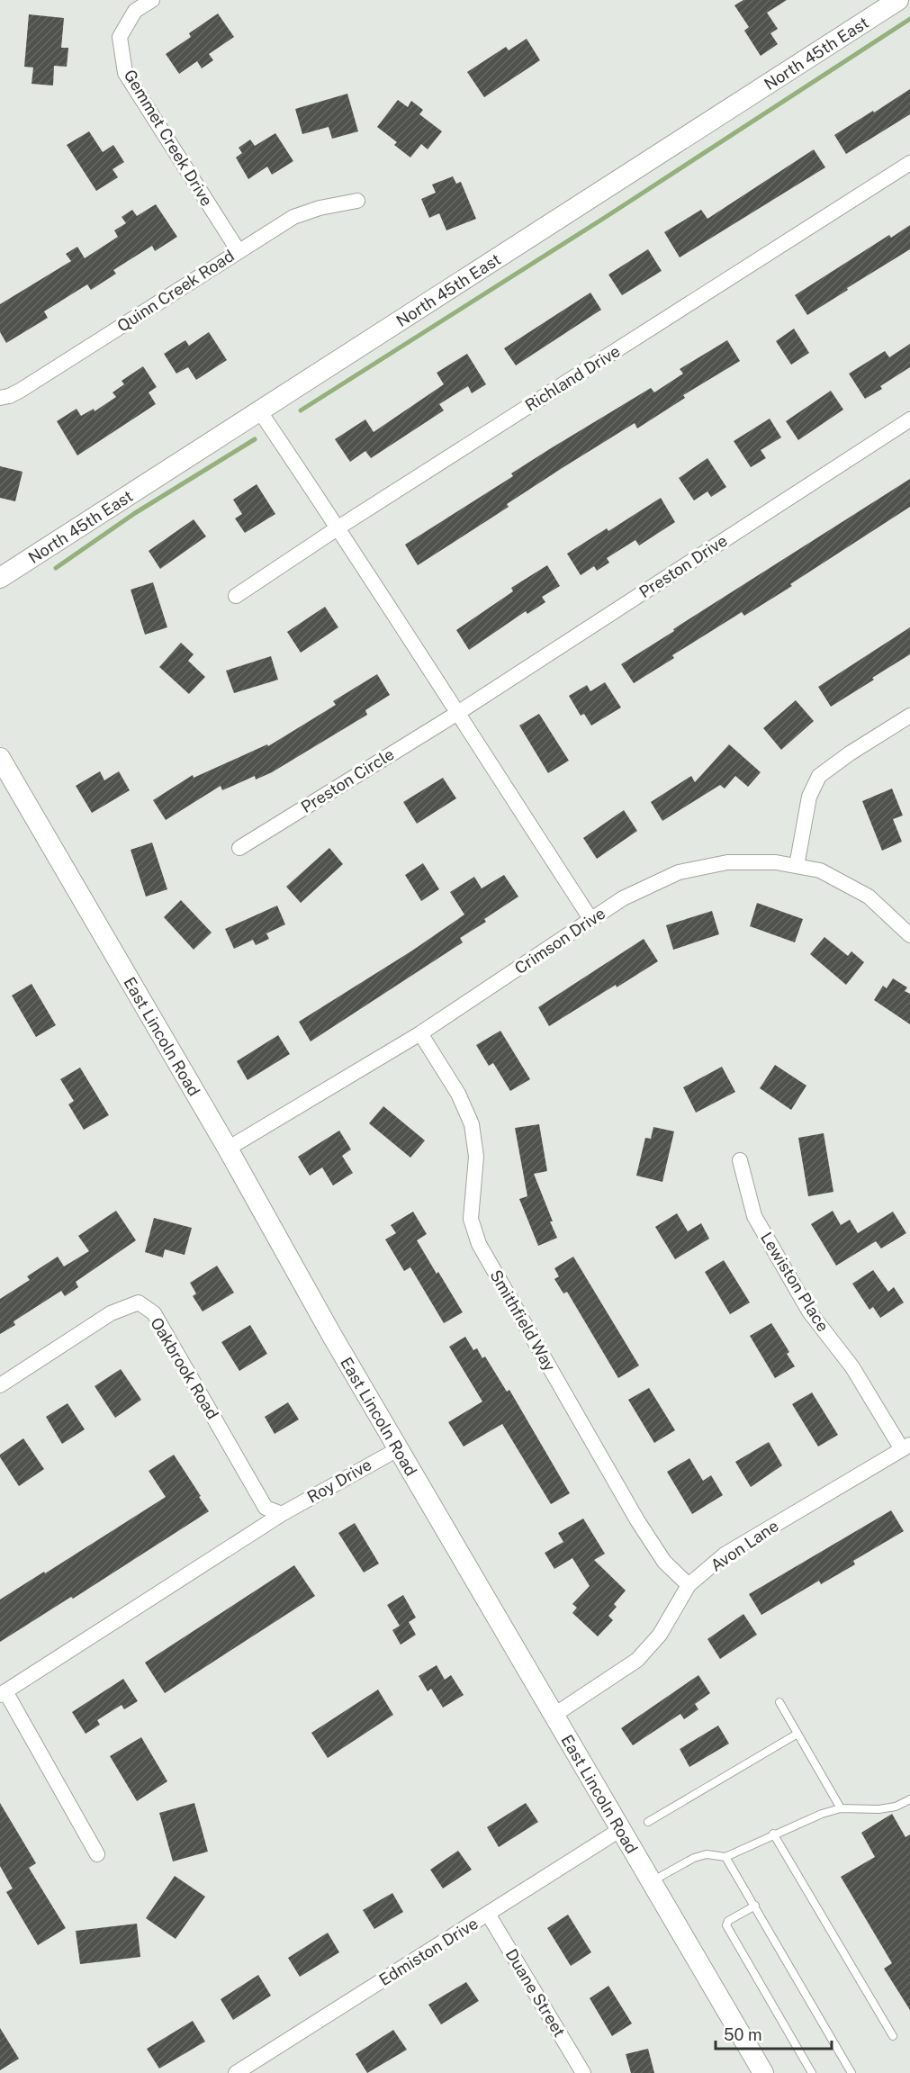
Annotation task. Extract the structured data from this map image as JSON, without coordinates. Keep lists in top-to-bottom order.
{
  "streets": {
    "main road": ["North 45th East", "East Lincoln Road"],
    "street": [
      "Gemmet Creek Drive",
      "Quinn Creek Road",
      "Richland Drive",
      "Preston Drive",
      "Preston Circle",
      "Crimson Drive",
      "Lewiston Place",
      "Smithfield Way",
      "Oakbrook Road",
      "Roy Drive",
      "Avon Lane",
      "Edmiston Drive",
      "Duane Street"
    ]
  },
  "crossings": [
    ["Gemmet Creek Drive", "Quinn Creek Road"],
    ["Preston Drive", "Preston Circle"],
    ["Crimson Drive", "East Lincoln Road"],
    ["Crimson Drive", "Smithfield Way"],
    ["East Lincoln Road", "Roy Drive"],
    ["East Lincoln Road", "Avon Lane"],
    ["East Lincoln Road", "Edmiston Drive"],
    ["Lewiston Place", "Avon Lane"],
    ["Smithfield Way", "Avon Lane"],
    ["Oakbrook Road", "Roy Drive"],
    ["Edmiston Drive", "Duane Street"]
  ],
  "scale_bar": "50 m"
}
